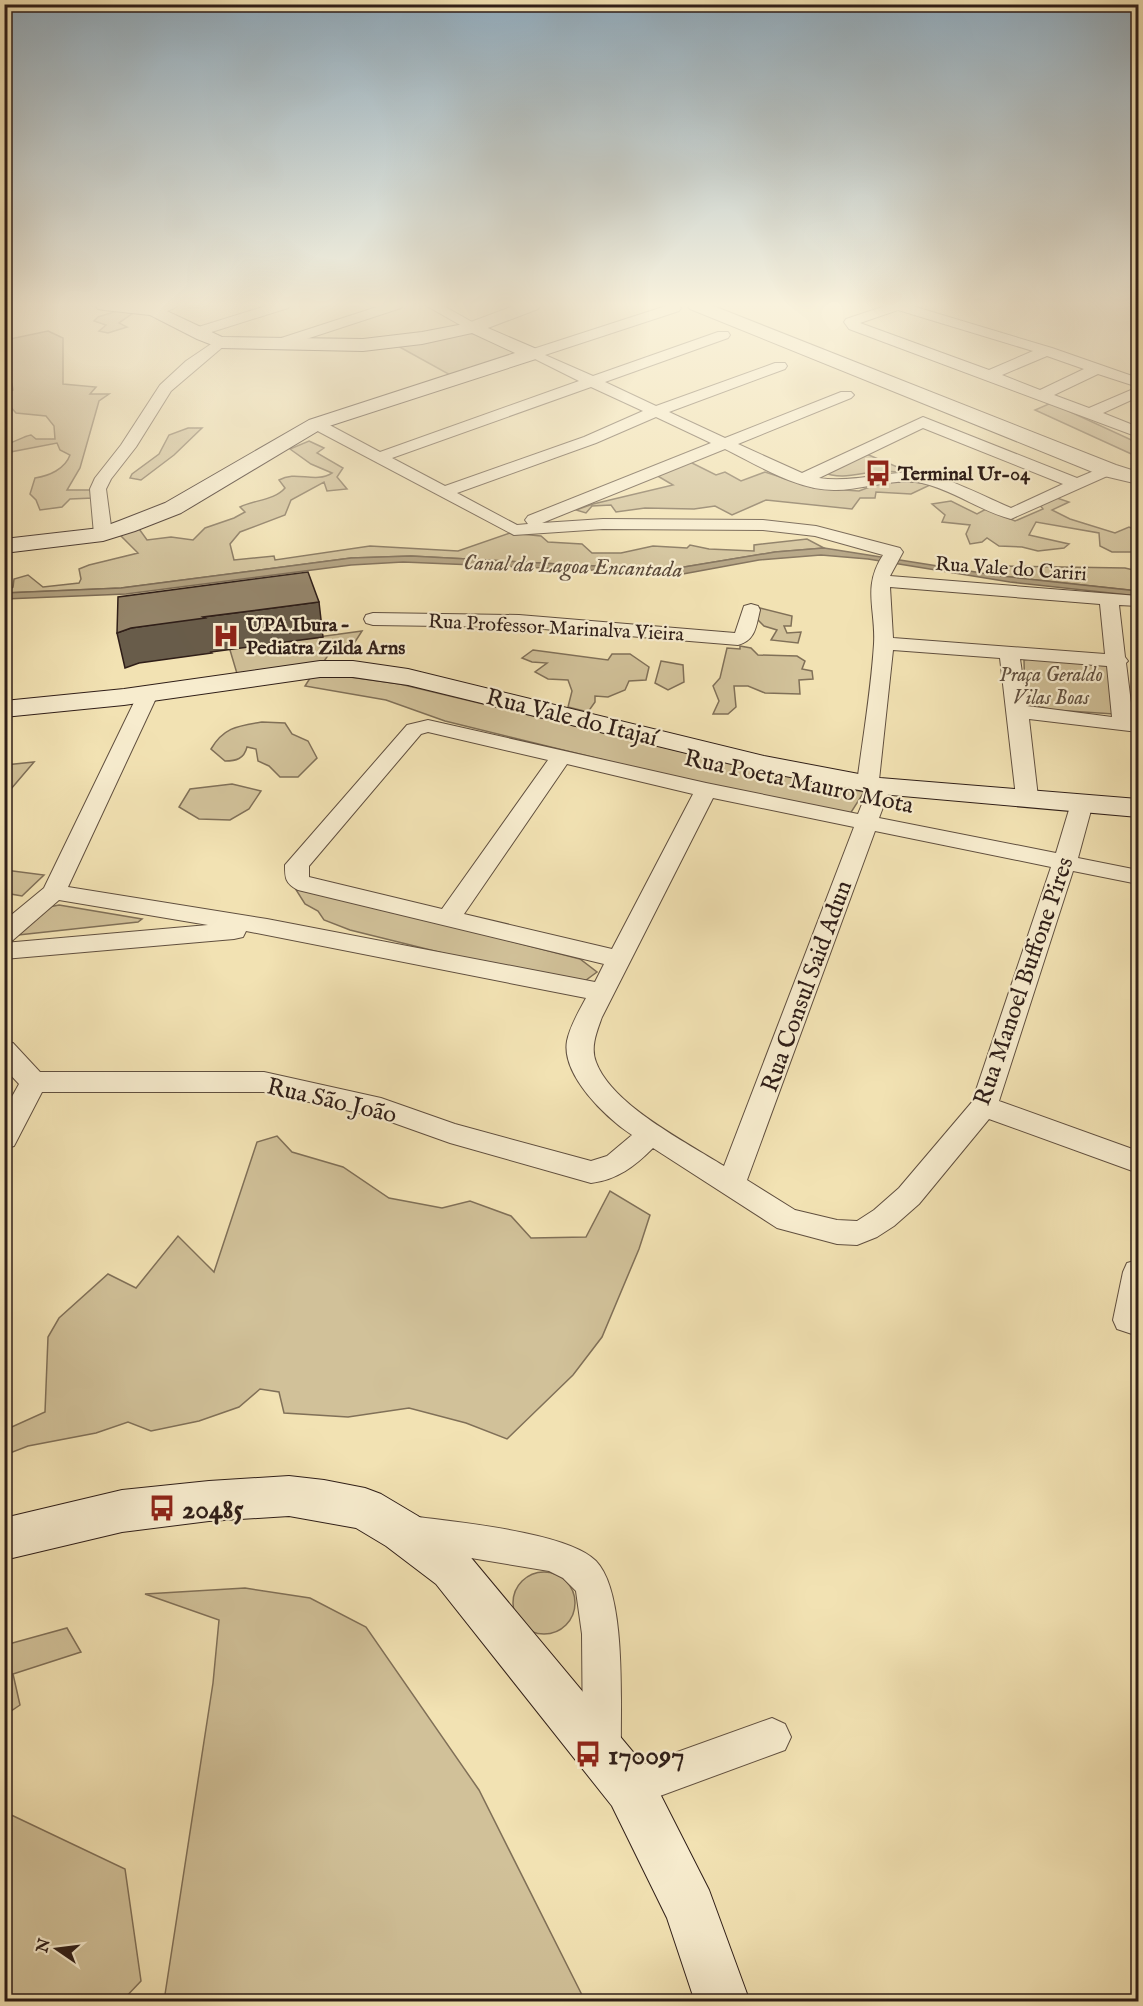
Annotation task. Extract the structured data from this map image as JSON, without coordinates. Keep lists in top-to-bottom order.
{
  "streets": {
    "main road": ["Rua Vale do Itajaí"],
    "street": [
      "Rua Vale do Cariri",
      "Rua Professor Marinalva Vieira",
      "Rua Poeta Mauro Mota",
      "Rua Manoel Buffone Pires",
      "Rua Consul Said Adun",
      "Rua São João"
    ]
  },
  "crossings": [
    ["Rua Vale do Cariri", "Rua Consul Said Adun"],
    ["Rua Vale do Itajaí", "Rua Manoel Buffone Pires"],
    ["Rua Vale do Itajaí", "Rua Consul Said Adun"],
    ["Rua Poeta Mauro Mota", "Rua Manoel Buffone Pires"],
    ["Rua Poeta Mauro Mota", "Rua Consul Said Adun"],
    ["Rua Manoel Buffone Pires", "Rua Consul Said Adun"],
    ["Rua Manoel Buffone Pires", "Rua São João"]
  ],
  "water": ["Canal da Lagoa Encantada"],
  "parks": ["Praça Geraldo Vilas Boas"],
  "places": {
    "bus stop": ["Terminal Ur-04", "20485", "170097"],
    "hospital": ["UPA Ibura – Pediatra Zilda Arns"]
  },
  "north": "left"
}
